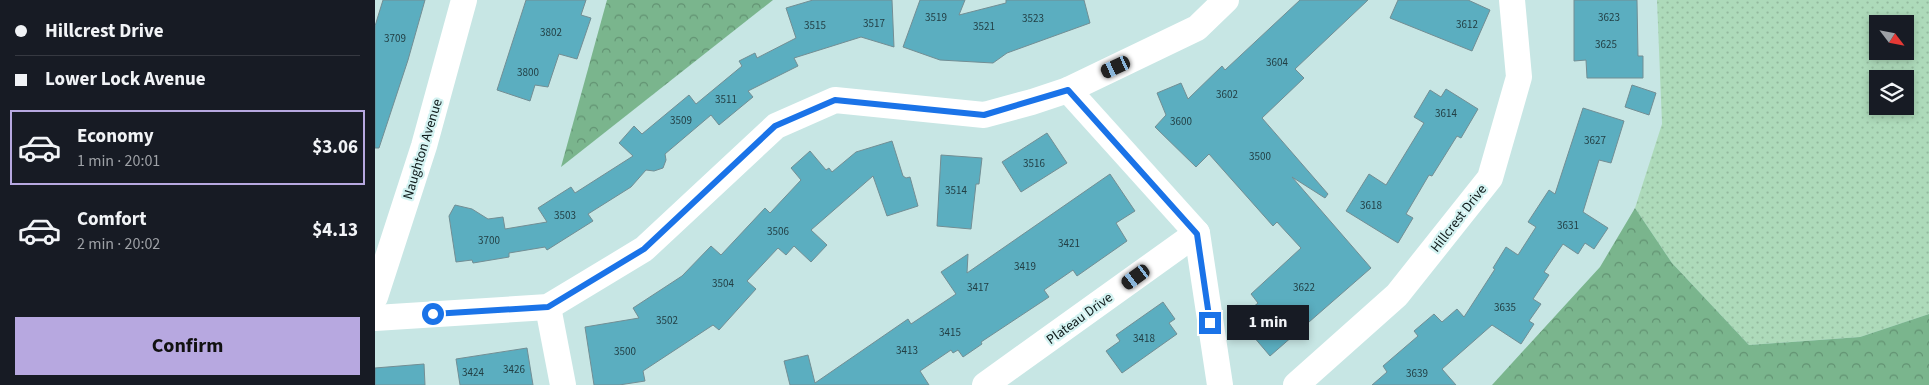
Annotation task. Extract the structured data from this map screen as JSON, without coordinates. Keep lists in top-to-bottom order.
{
  "streets": {
    "street": ["Naughton Avenue", "Hillcrest Drive", "Plateau Drive"]
  },
  "house_numbers": [
    "3519",
    "3623",
    "3523",
    "3517",
    "3612",
    "3515",
    "3521",
    "3802",
    "3709",
    "3625",
    "3604",
    "3800",
    "3602",
    "3511",
    "3614",
    "3509",
    "3600",
    "3627",
    "3500",
    "3516",
    "3514",
    "3618",
    "3503",
    "3631",
    "3506",
    "3700",
    "3421",
    "3419",
    "3504",
    "3417",
    "3622",
    "3635",
    "3502",
    "3415",
    "3418",
    "3413",
    "3500",
    "3426",
    "3424",
    "3639"
  ],
  "north": "bottom right",
  "page": {
    "banner": ["Hillcrest Drive", "Lower Lock Avenue"],
    "list": [
      {
        "name": "Economy",
        "note": "1 min · 20:01",
        "value": "$3.06"
      },
      {
        "name": "Comfort",
        "note": "2 min · 20:02",
        "value": "$4.13"
      }
    ],
    "bubble": "1 min",
    "buttons": "Confirm"
  }
}
